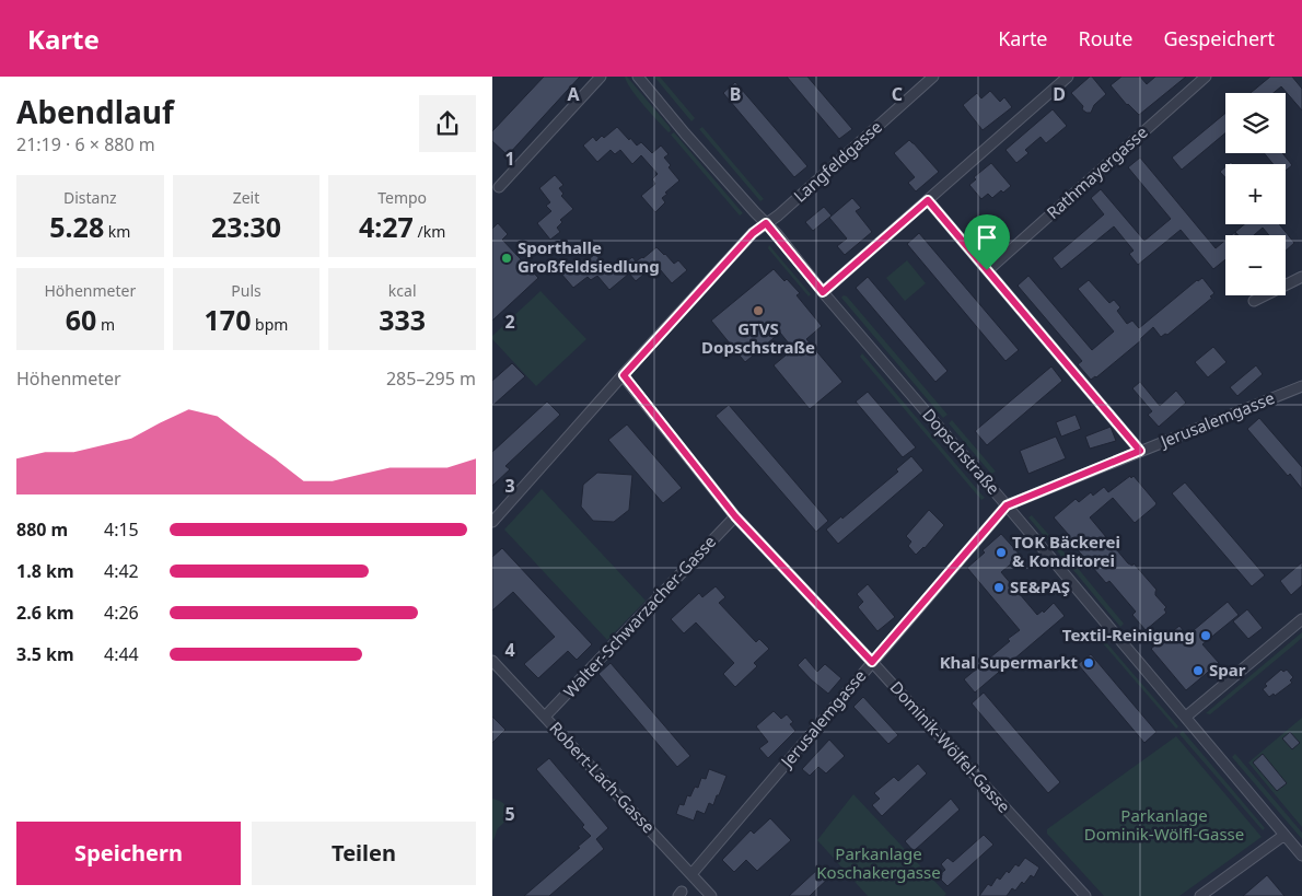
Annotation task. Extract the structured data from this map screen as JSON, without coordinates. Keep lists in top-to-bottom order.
{
  "streets": {
    "street": [
      "Langfeldgasse",
      "Rathmayergasse",
      "Jerusalemgasse",
      "Dopschstraße",
      "Walter-Schwarzacher-Gasse",
      "Dominik-Wölfel-Gasse",
      "Robert-Lach-Gasse"
    ]
  },
  "crossings": [
    ["Langfeldgasse", "Dopschstraße"],
    ["Langfeldgasse", "Dominik-Wölfel-Gasse"],
    ["Jerusalemgasse", "Dopschstraße"],
    ["Jerusalemgasse", "Dominik-Wölfel-Gasse"],
    ["Jerusalemgasse", "Robert-Lach-Gasse"],
    ["Walter-Schwarzacher-Gasse", "Dominik-Wölfel-Gasse"],
    ["Walter-Schwarzacher-Gasse", "Robert-Lach-Gasse"]
  ],
  "parks": ["Parkanlage Dominik-Wölfl-Gasse", "Parkanlage Koschakergasse"],
  "places": [
    "Sporthalle Großfeldsiedlung",
    "GTVS Dopschstraße",
    "TOK Bäckerei & Konditorei",
    "SE&PAŞ",
    "Textil-Reinigung",
    "Khal Supermarkt",
    "Spar"
  ],
  "page": {
    "header": "Karte",
    "nav": ["Karte", "Route", "Gespeichert"],
    "heading": ["Abendlauf", "21:19 · 6 × 880 m"],
    "map_buttons": ["+", "−"],
    "stats": [
      ["Distanz", "5.28 km"],
      ["Zeit", "23:30"],
      ["Tempo", "4:27 /km"],
      ["Höhenmeter", "60 m"],
      ["Puls", "170 bpm"],
      ["kcal", "333"]
    ],
    "chart": ["Höhenmeter", "285–295 m"],
    "list": [
      {
        "name": "880 m",
        "note": "4:15"
      },
      {
        "name": "1.8 km",
        "note": "4:42"
      },
      {
        "name": "2.6 km",
        "note": "4:26"
      },
      {
        "name": "3.5 km",
        "note": "4:44"
      }
    ],
    "buttons": ["Speichern", "Teilen"]
  },
  "grid": {
    "columns": [
      "A",
      "B",
      "C",
      "D"
    ],
    "rows": [
      "1",
      "2",
      "3",
      "4",
      "5"
    ]
  }
}
